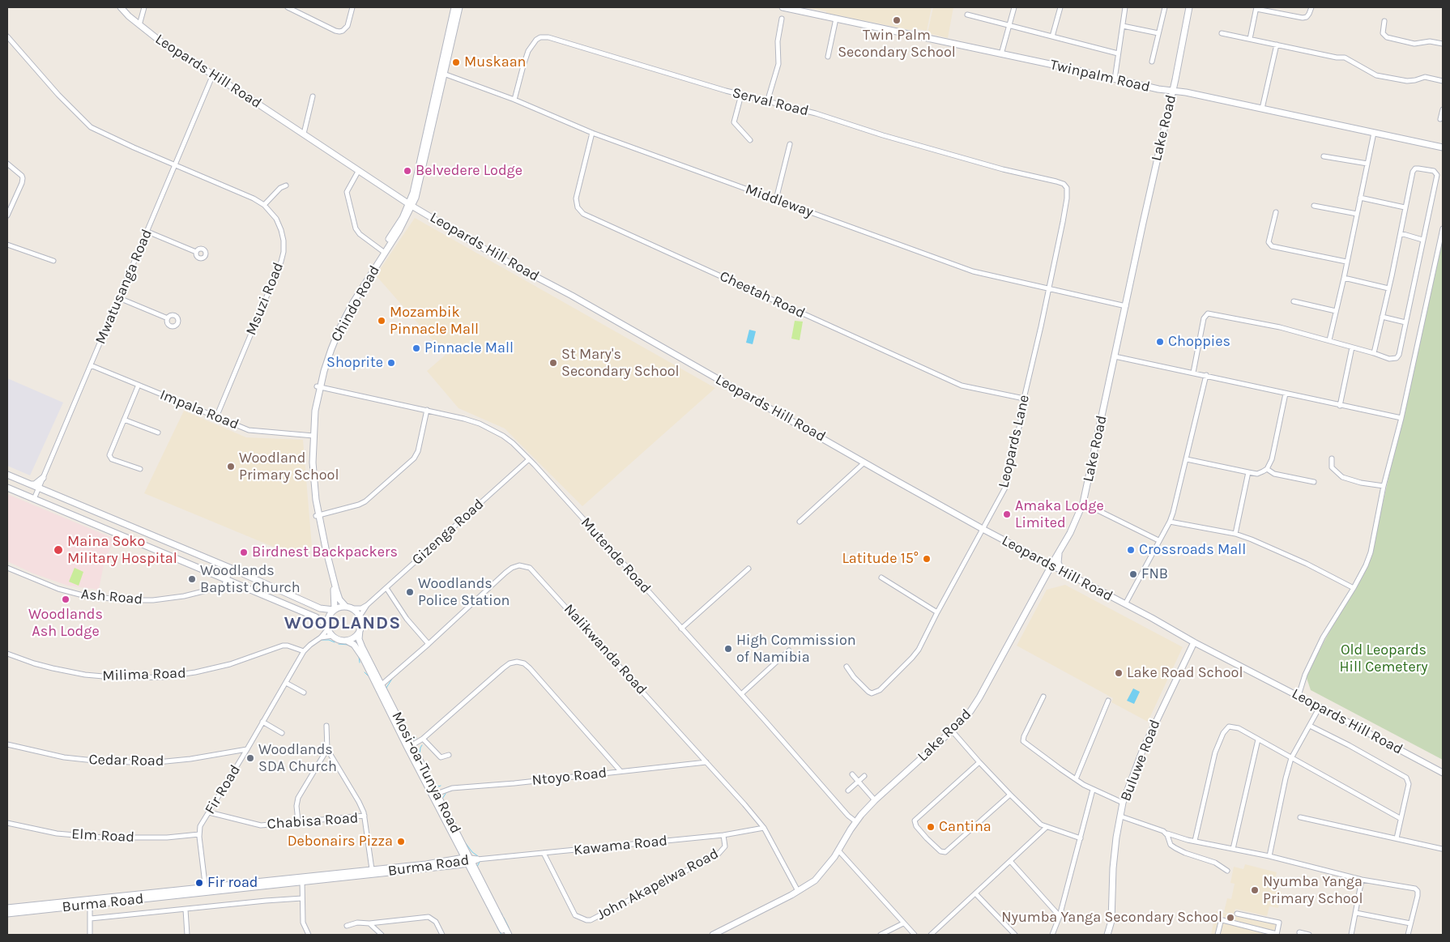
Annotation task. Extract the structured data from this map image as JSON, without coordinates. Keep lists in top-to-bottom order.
{
  "streets": {
    "main road": [
      "Leopards Hill Road",
      "Twinpalm Road",
      "Lake Road",
      "Chindo Road",
      "Buluwe Road",
      "Mosi-oa-Tunya Road",
      "Burma Road"
    ],
    "street": [
      "Serval Road",
      "Middleway",
      "Mwatusanga Road",
      "Cheetah Road",
      "Msuzi Road",
      "Impala Road",
      "Leopards Lane",
      "Gizenga Road",
      "Mutende Road",
      "Ash Road",
      "Nalikwanda Road",
      "Milima Road",
      "Cedar Road",
      "Ntoyo Road",
      "Fir Road",
      "Chabisa Road",
      "Elm Road",
      "Kawama Road",
      "John Akapelwa Road"
    ]
  },
  "crossings": [
    ["Leopards Hill Road", "Lake Road"],
    ["Leopards Hill Road", "Mwatusanga Road"],
    ["Leopards Hill Road", "Chindo Road"],
    ["Leopards Hill Road", "Leopards Lane"],
    ["Leopards Hill Road", "Buluwe Road"],
    ["Twinpalm Road", "Lake Road"],
    ["Serval Road", "Middleway"],
    ["Serval Road", "Leopards Lane"],
    ["Lake Road", "Middleway"],
    ["Lake Road", "Mutende Road"],
    ["Lake Road", "Nalikwanda Road"],
    ["Middleway", "Cheetah Road"],
    ["Middleway", "Chindo Road"],
    ["Middleway", "Leopards Lane"],
    ["Mwatusanga Road", "Msuzi Road"],
    ["Mwatusanga Road", "Impala Road"],
    ["Cheetah Road", "Leopards Lane"],
    ["Msuzi Road", "Impala Road"],
    ["Chindo Road", "Impala Road"],
    ["Chindo Road", "Gizenga Road"],
    ["Chindo Road", "Mutende Road"],
    ["Chindo Road", "Mosi-oa-Tunya Road"],
    ["Chindo Road", "Fir Road"],
    ["Gizenga Road", "Mutende Road"],
    ["Gizenga Road", "Mosi-oa-Tunya Road"],
    ["Gizenga Road", "Fir Road"],
    ["Nalikwanda Road", "Mosi-oa-Tunya Road"],
    ["Nalikwanda Road", "Ntoyo Road"],
    ["Nalikwanda Road", "Kawama Road"],
    ["Milima Road", "Fir Road"],
    ["Cedar Road", "Fir Road"],
    ["Mosi-oa-Tunya Road", "Ntoyo Road"],
    ["Mosi-oa-Tunya Road", "Fir Road"],
    ["Mosi-oa-Tunya Road", "Kawama Road"],
    ["Mosi-oa-Tunya Road", "Burma Road"],
    ["Fir Road", "Chabisa Road"],
    ["Fir Road", "Elm Road"],
    ["Fir Road", "Burma Road"],
    ["Chabisa Road", "Burma Road"],
    ["Kawama Road", "Burma Road"],
    ["Kawama Road", "John Akapelwa Road"]
  ],
  "districts": ["WOODLANDS"],
  "parks": ["Old Leopards Hill Cemetery"],
  "places": [
    "Twin Palm Secondary School",
    "Muskaan",
    "Belvedere Lodge",
    "Mozambik Pinnacle Mall",
    "Choppies",
    "Pinnacle Mall",
    "Shoprite",
    "St Mary's Secondary School",
    "Woodland Primary School",
    "Amaka Lodge Limited",
    "Maina Soko Military Hospital",
    "Crossroads Mall",
    "Birdnest Backpackers",
    "Latitude 15°",
    "FNB",
    "Woodlands Baptist Church",
    "Woodlands Police Station",
    "Woodlands Ash Lodge",
    "High Commission of Namibia",
    "Lake Road School",
    "Woodlands SDA Church",
    "Cantina",
    "Debonairs Pizza",
    "Fir road",
    "Nyumba Yanga Primary School",
    "Nyumba Yanga Secondary School"
  ]
}
